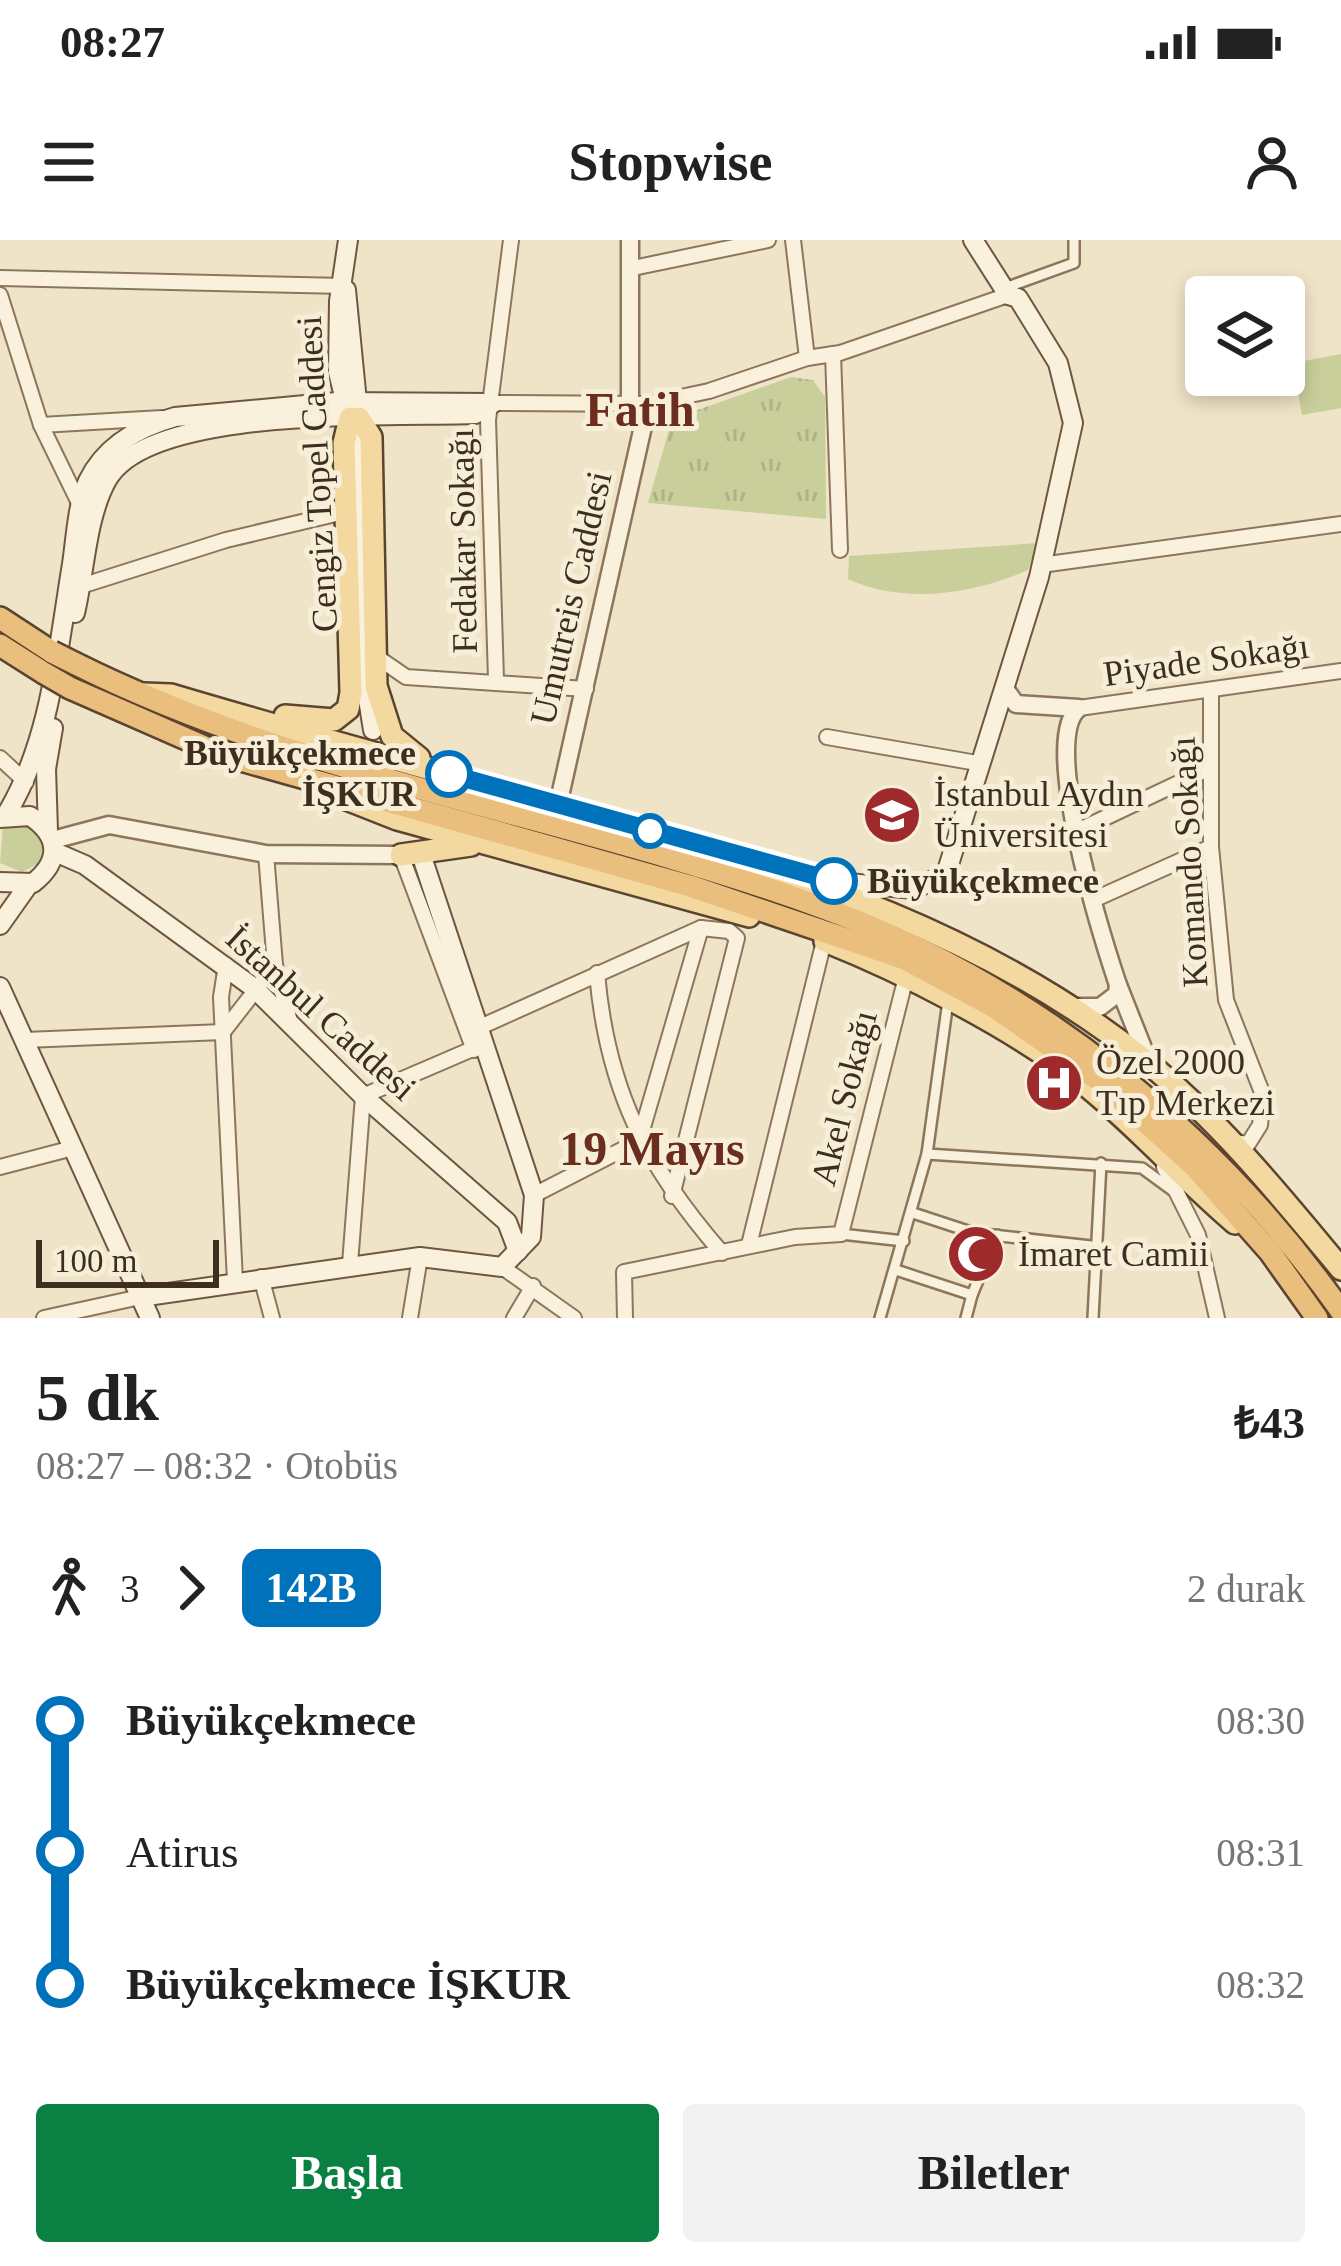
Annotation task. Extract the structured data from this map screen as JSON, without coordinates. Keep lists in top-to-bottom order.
{
  "streets": {
    "main road": ["Cengiz Topel Caddesi", "İstanbul Caddesi"],
    "street": [
      "Fedakar Sokağı",
      "Umutreis Caddesi",
      "Piyade Sokağı",
      "Komando Sokağı",
      "Akel Sokağı"
    ]
  },
  "crossings": [
    ["Piyade Sokağı", "Komando Sokağı"]
  ],
  "districts": ["Fatih", "19 Mayıs"],
  "places": {
    "other": ["Büyükçekmece İŞKUR", "Büyükçekmece"],
    "school or university": ["İstanbul Aydın Üniversitesi"],
    "hospital": ["Özel 2000 Tıp Merkezi"],
    "mosque": ["İmaret Camii"]
  },
  "lines": ["bus line 142B"],
  "scale_bar": "100 m",
  "page": {
    "status": "08:27",
    "header": "Stopwise",
    "scale": "100 m",
    "heading": ["5 dk", "08:27 – 08:32 · Otobüs", "₺43"],
    "legs": ["3", "142B", "2 durak"],
    "list": [
      {
        "name": "Büyükçekmece",
        "value": "08:30"
      },
      {
        "name": "Atirus",
        "value": "08:31"
      },
      {
        "name": "Büyükçekmece İŞKUR",
        "value": "08:32"
      }
    ],
    "buttons": ["Başla", "Biletler"]
  }
}
